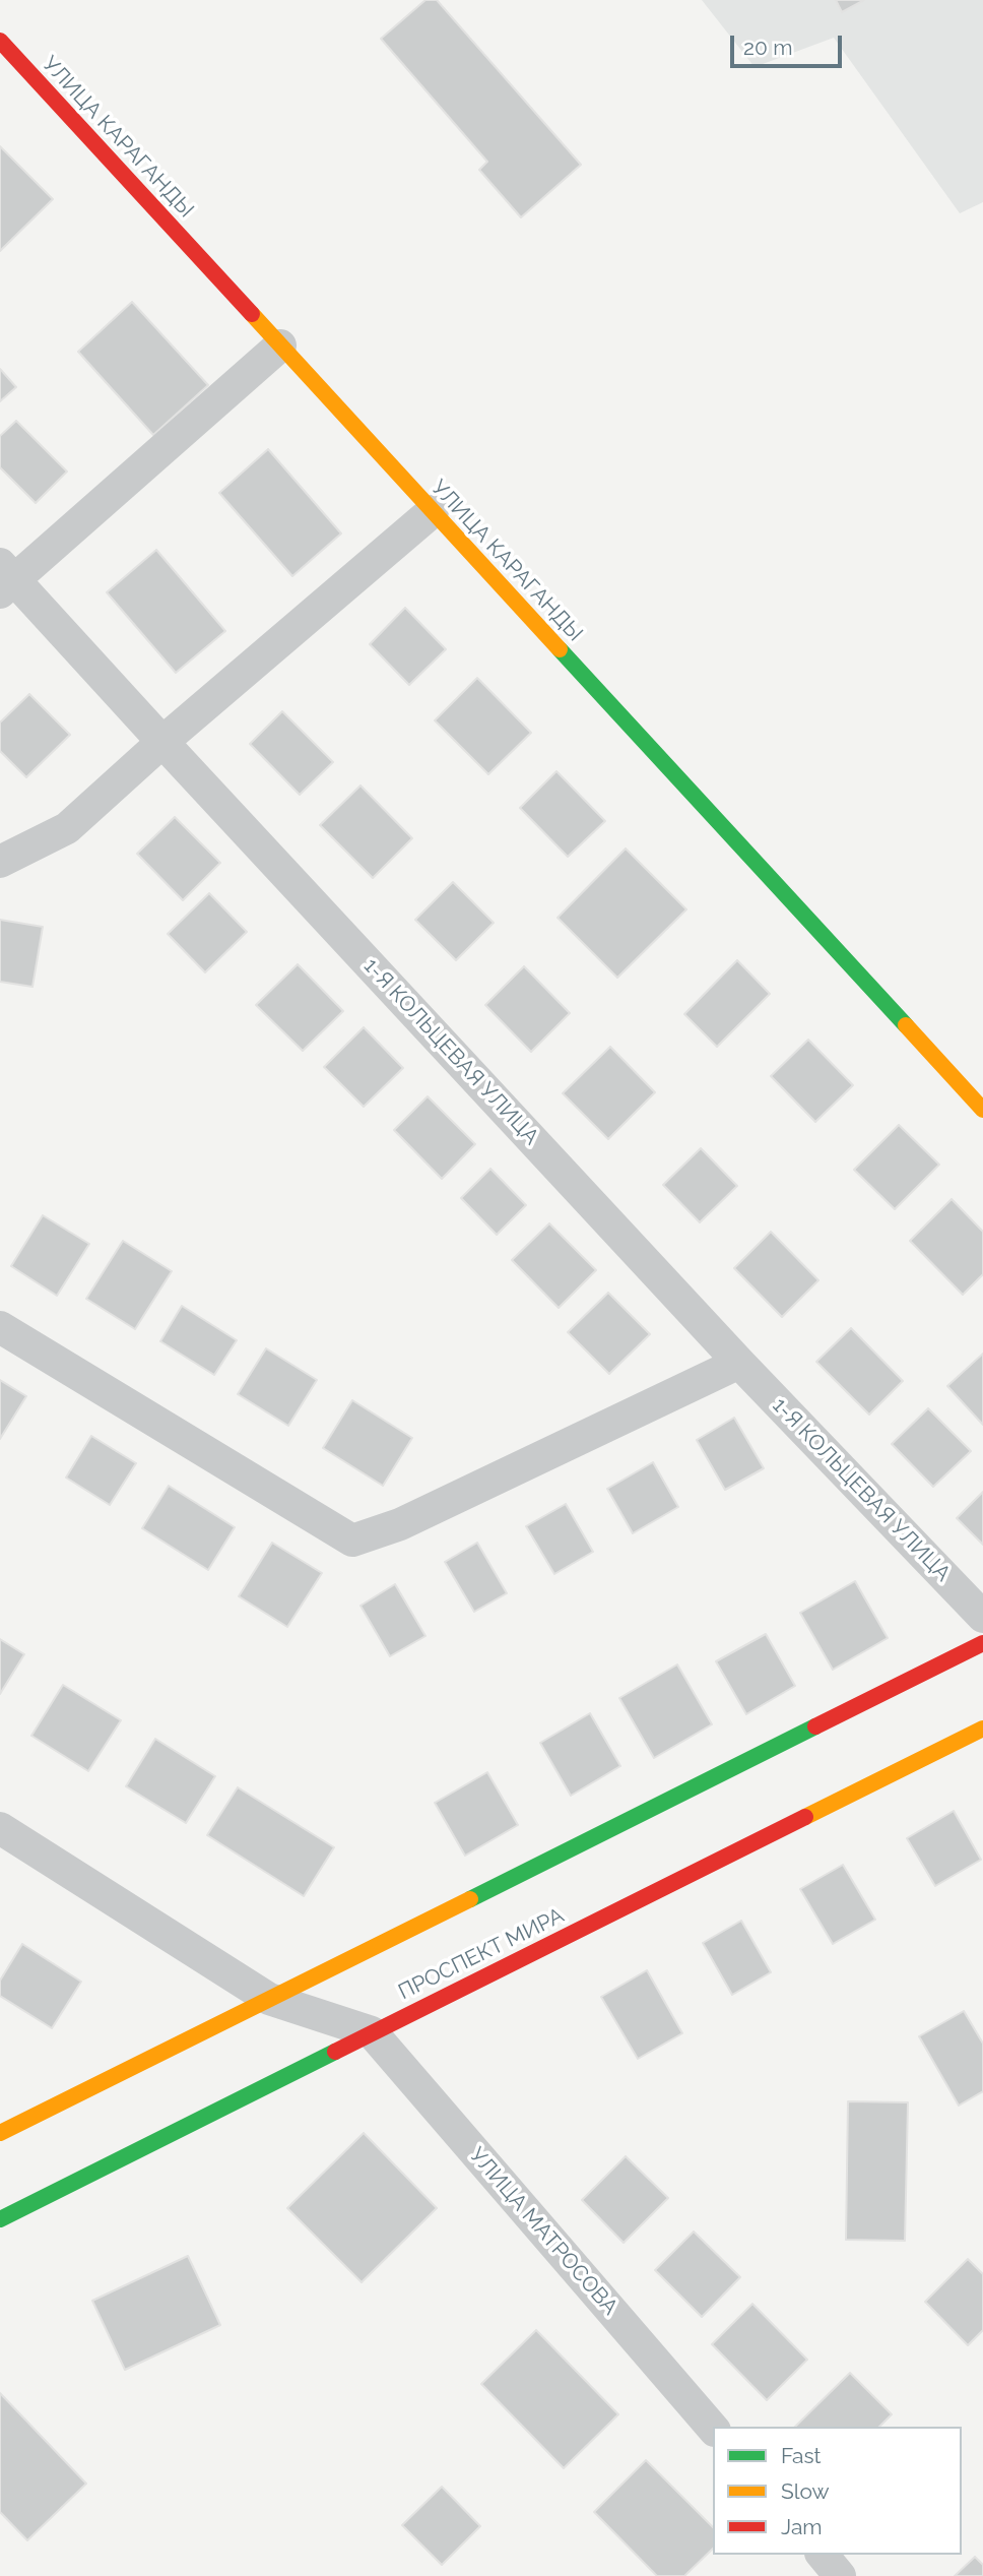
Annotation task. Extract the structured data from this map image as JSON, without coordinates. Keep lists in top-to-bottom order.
{
  "streets": {
    "main road": ["УЛИЦА КАРАГАНДЫ", "ПРОСПЕКТ МИРА"],
    "street": ["1-Я КОЛЬЦЕВАЯ УЛИЦА", "УЛИЦА МАТРОСОВА"]
  },
  "crossings": [
    ["ПРОСПЕКТ МИРА", "УЛИЦА МАТРОСОВА"]
  ],
  "legend": ["Fast", "Slow", "Jam"],
  "scale_bar": "20 m"
}
